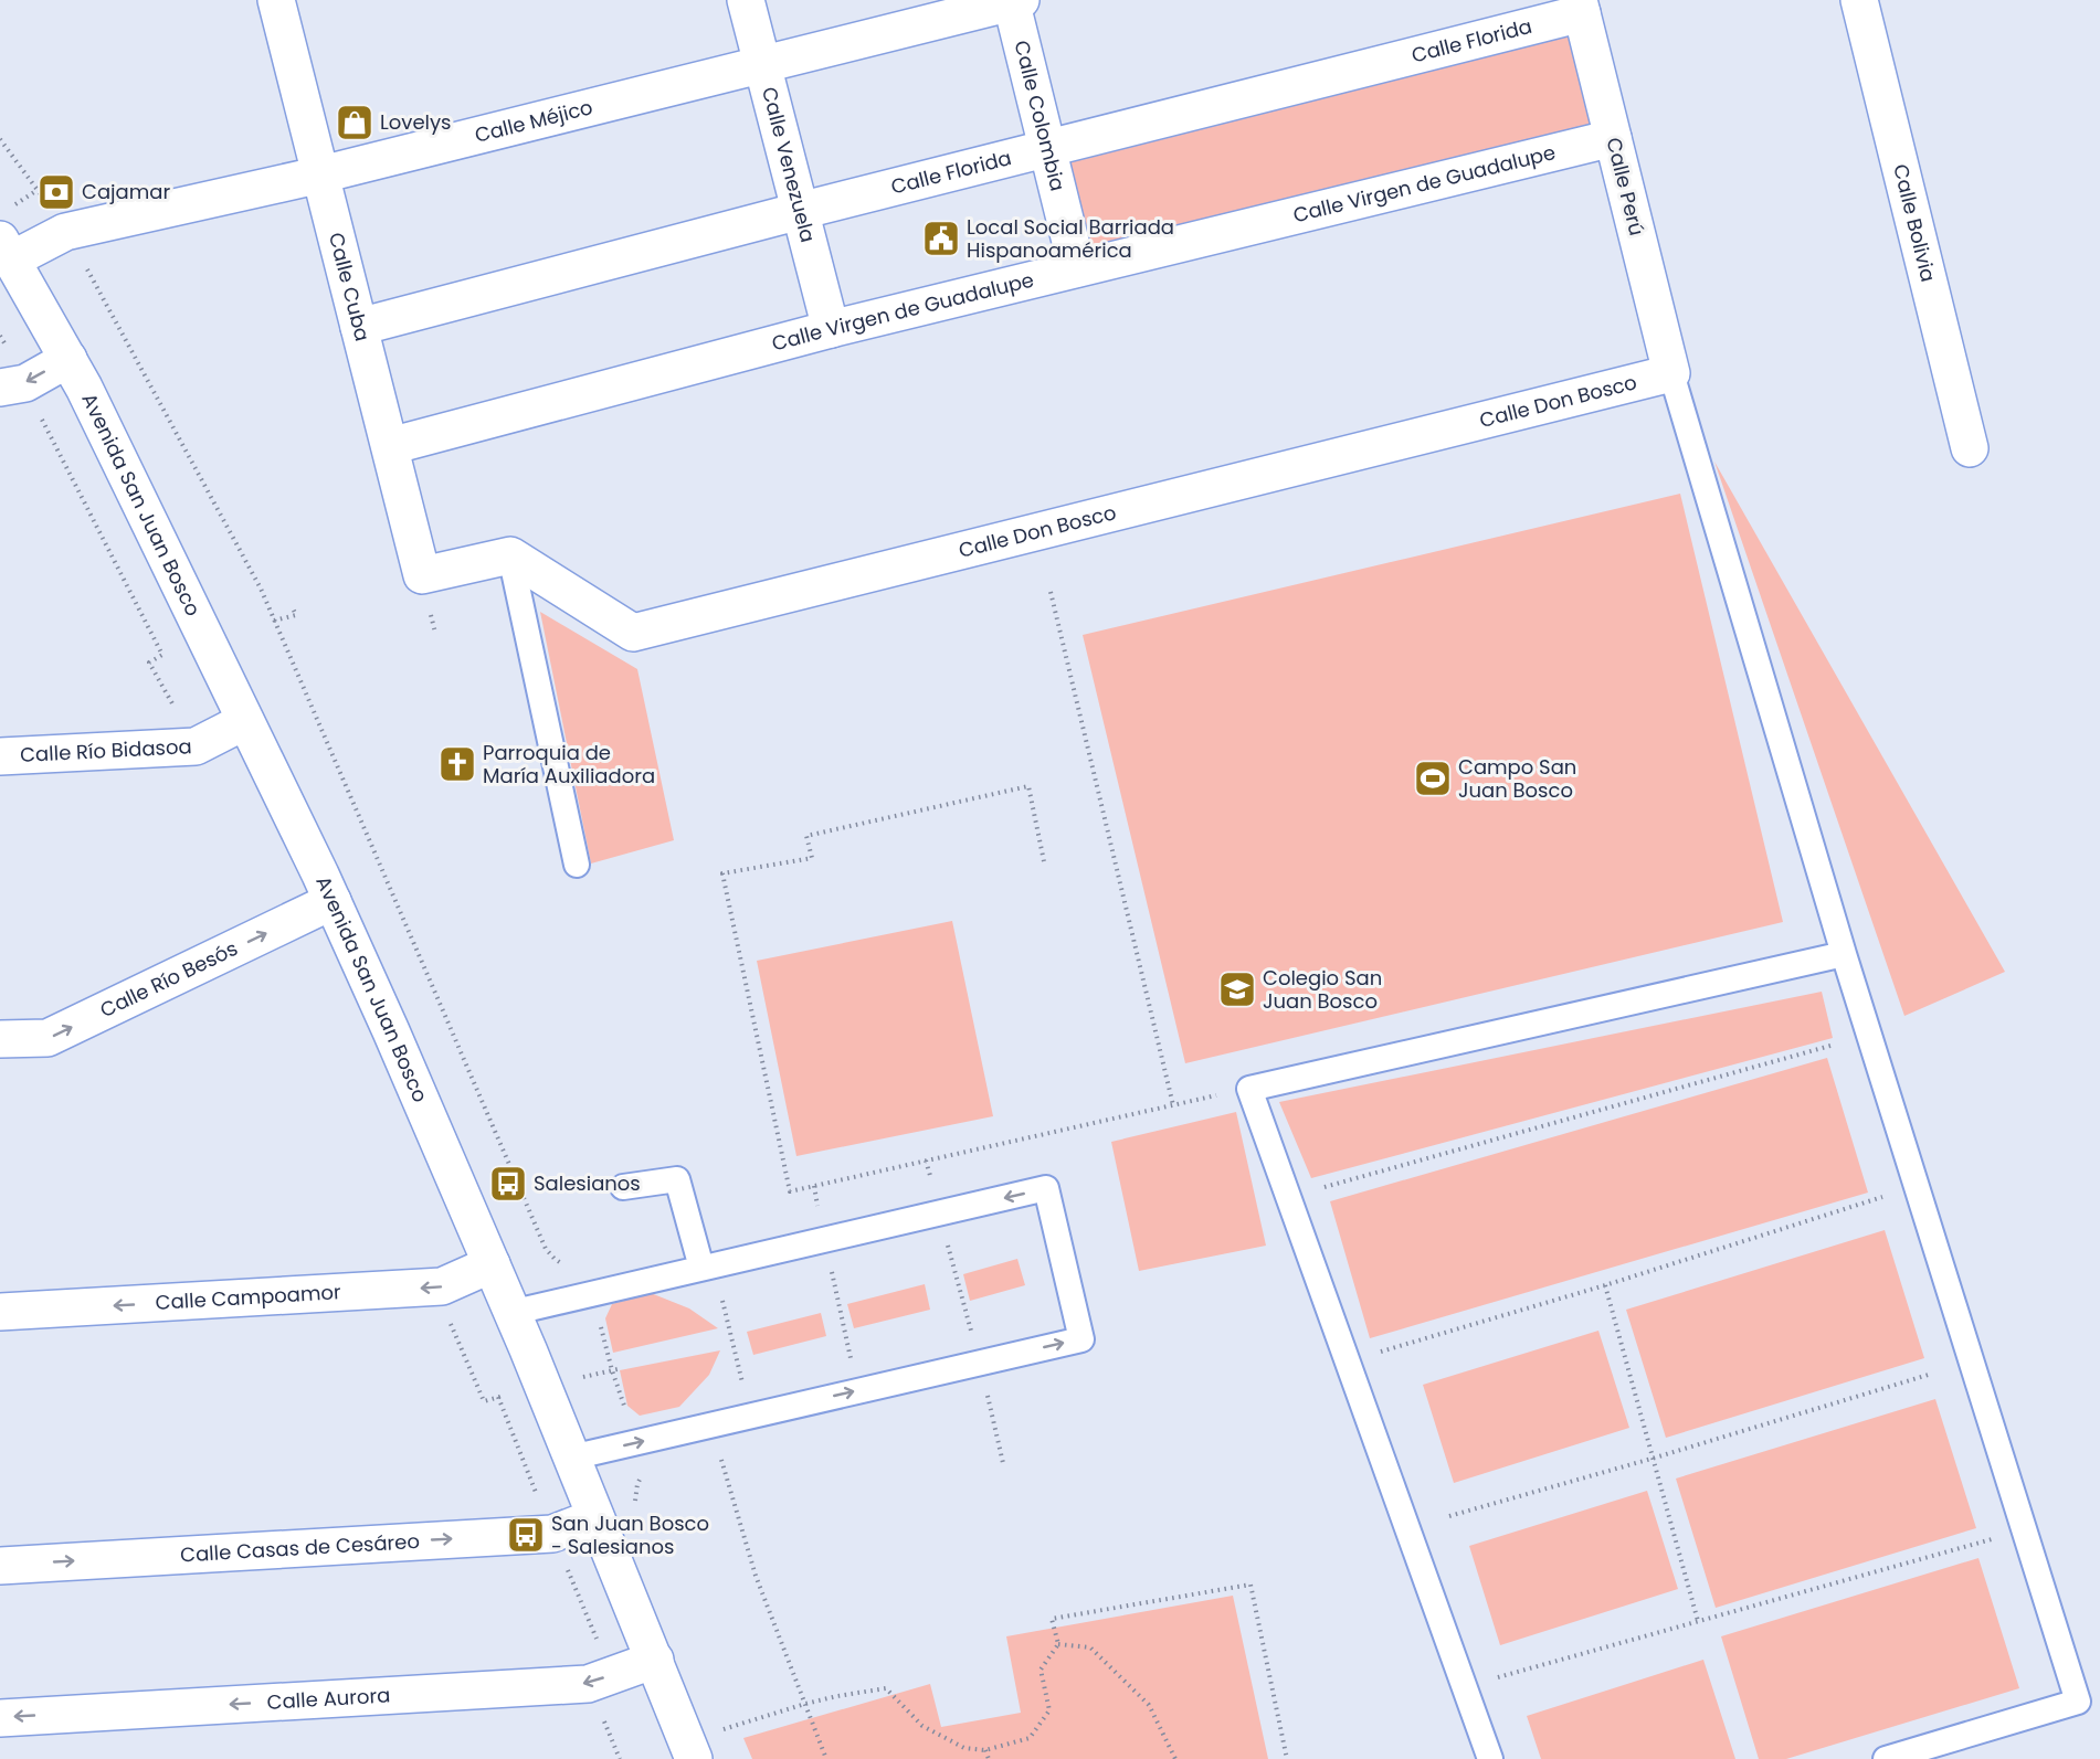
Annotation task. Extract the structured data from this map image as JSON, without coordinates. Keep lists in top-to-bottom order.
{
  "streets": {
    "street": [
      "Calle Florida",
      "Calle Colombia",
      "Calle Méjico",
      "Calle Venezuela",
      "Calle Virgen de Guadalupe",
      "Calle Perú",
      "Calle Bolivia",
      "Calle Cuba",
      "Calle Don Bosco",
      "Avenida San Juan Bosco",
      "Calle Río Bidasoa",
      "Calle Río Besós",
      "Calle Campoamor",
      "Calle Casas de Cesáreo",
      "Calle Aurora"
    ]
  },
  "crossings": [
    ["Calle Florida", "Calle Colombia"],
    ["Calle Florida", "Calle Venezuela"],
    ["Calle Florida", "Calle Perú"],
    ["Calle Florida", "Calle Cuba"],
    ["Calle Colombia", "Calle Méjico"],
    ["Calle Colombia", "Calle Virgen de Guadalupe"],
    ["Calle Méjico", "Calle Venezuela"],
    ["Calle Méjico", "Calle Cuba"],
    ["Calle Méjico", "Avenida San Juan Bosco"],
    ["Calle Venezuela", "Calle Virgen de Guadalupe"],
    ["Calle Virgen de Guadalupe", "Calle Perú"],
    ["Calle Virgen de Guadalupe", "Calle Cuba"],
    ["Calle Perú", "Calle Don Bosco"],
    ["Calle Cuba", "Calle Don Bosco"],
    ["Avenida San Juan Bosco", "Calle Río Bidasoa"],
    ["Avenida San Juan Bosco", "Calle Río Besós"],
    ["Avenida San Juan Bosco", "Calle Campoamor"],
    ["Avenida San Juan Bosco", "Calle Casas de Cesáreo"],
    ["Avenida San Juan Bosco", "Calle Aurora"]
  ],
  "one_way": [
    "Calle Río Besós",
    "Calle Campoamor",
    "Calle Casas de Cesáreo",
    "Calle Aurora"
  ],
  "places": {
    "shop": ["Lovelys"],
    "bank": ["Cajamar"],
    "public building": ["Local Social Barriada Hispanoamérica"],
    "church": ["Parroquia de María Auxiliadora"],
    "sports": ["Campo San Juan Bosco"],
    "school or university": ["Colegio San Juan Bosco"],
    "bus stop": ["Salesianos", "San Juan Bosco - Salesianos"]
  }
}
